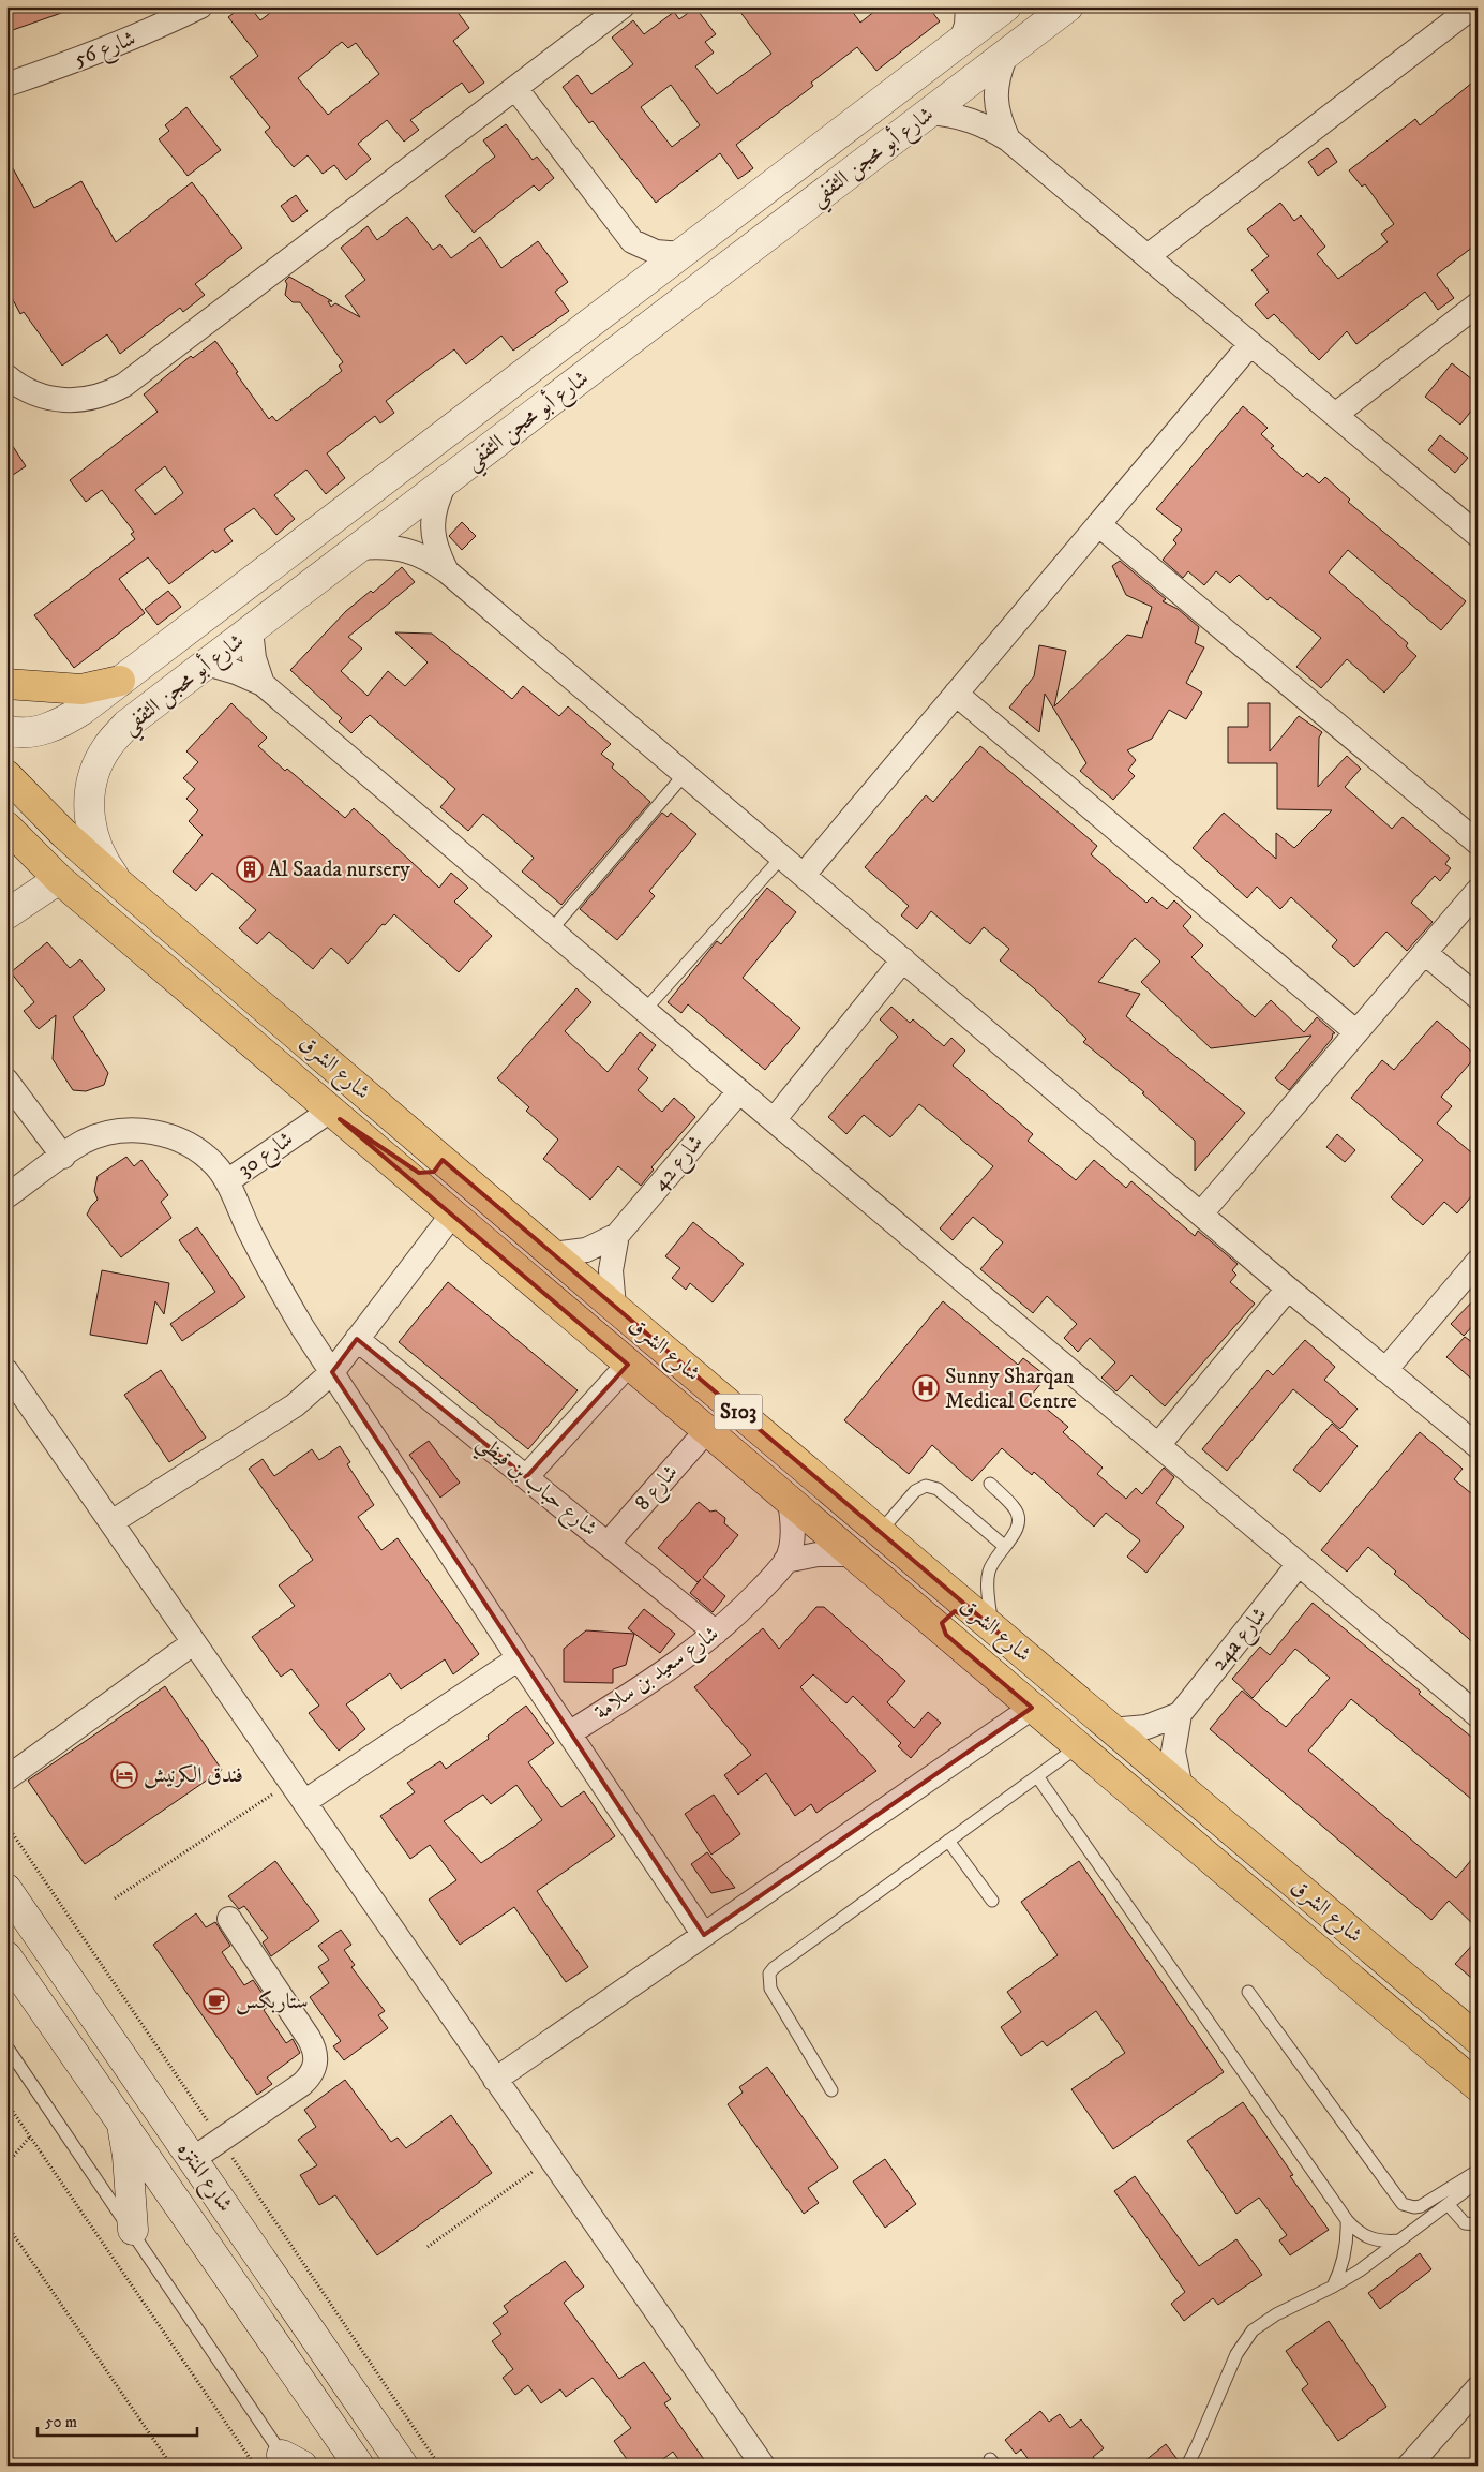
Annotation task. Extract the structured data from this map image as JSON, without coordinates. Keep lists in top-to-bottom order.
{
  "streets": {
    "main road": ["شارع الشرق", "S103"],
    "street": [
      "شارع 56",
      "شارع أبو محجن الثقفي",
      "شارع 30",
      "شارع 42",
      "شارع حباب بن قيظي",
      "شارع 8",
      "24a شارع",
      "شارع سعيد بن سلامة",
      "شارع المنتزه"
    ]
  },
  "crossings": [
    ["شارع أبو محجن الثقفي", "شارع الشرق"],
    ["شارع الشرق", "شارع 30"],
    ["شارع الشرق", "شارع 42"],
    ["شارع الشرق", "شارع 8"],
    ["شارع الشرق", "24a شارع"],
    ["شارع الشرق", "شارع سعيد بن سلامة"],
    ["شارع حباب بن قيظي", "شارع 8"],
    ["شارع حباب بن قيظي", "شارع سعيد بن سلامة"]
  ],
  "places": {
    "building": ["Al Saada nursery"],
    "hospital": ["Sunny Sharqan Medical Centre"],
    "hotel": ["فندق الكرنيش"],
    "cafe": ["ستاربكس"]
  },
  "scale_bar": "50 m"
}
